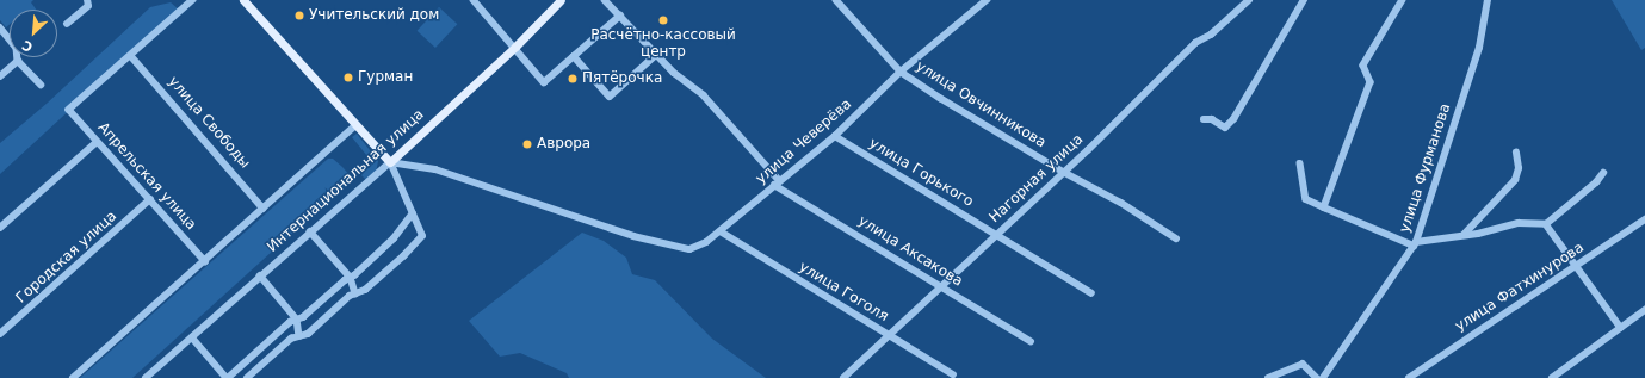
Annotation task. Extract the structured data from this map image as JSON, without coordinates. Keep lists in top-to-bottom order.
{
  "streets": {
    "main road": ["Интернациональная улица"],
    "street": [
      "улица Овчинникова",
      "улица Свободы",
      "улица Чеверёва",
      "улица Фурманова",
      "улица Горького",
      "Апрельская улица",
      "Нагорная улица",
      "улица Аксакова",
      "Городская улица",
      "улица Фатхинурова",
      "улица Гоголя"
    ]
  },
  "crossings": [
    ["улица Овчинникова", "улица Чеверёва"],
    ["улица Овчинникова", "Нагорная улица"],
    ["улица Свободы", "Апрельская улица"],
    ["улица Чеверёва", "улица Горького"],
    ["улица Чеверёва", "Интернациональная улица"],
    ["улица Чеверёва", "улица Аксакова"],
    ["улица Чеверёва", "улица Гоголя"],
    ["улица Горького", "Нагорная улица"],
    ["Апрельская улица", "Городская улица"],
    ["Нагорная улица", "улица Аксакова"],
    ["Нагорная улица", "улица Гоголя"]
  ],
  "places": [
    "Учительский дом",
    "Расчётно-кассовый центр",
    "Гурман",
    "Пятёрочка",
    "Аврора"
  ],
  "north": "bottom left"
}
